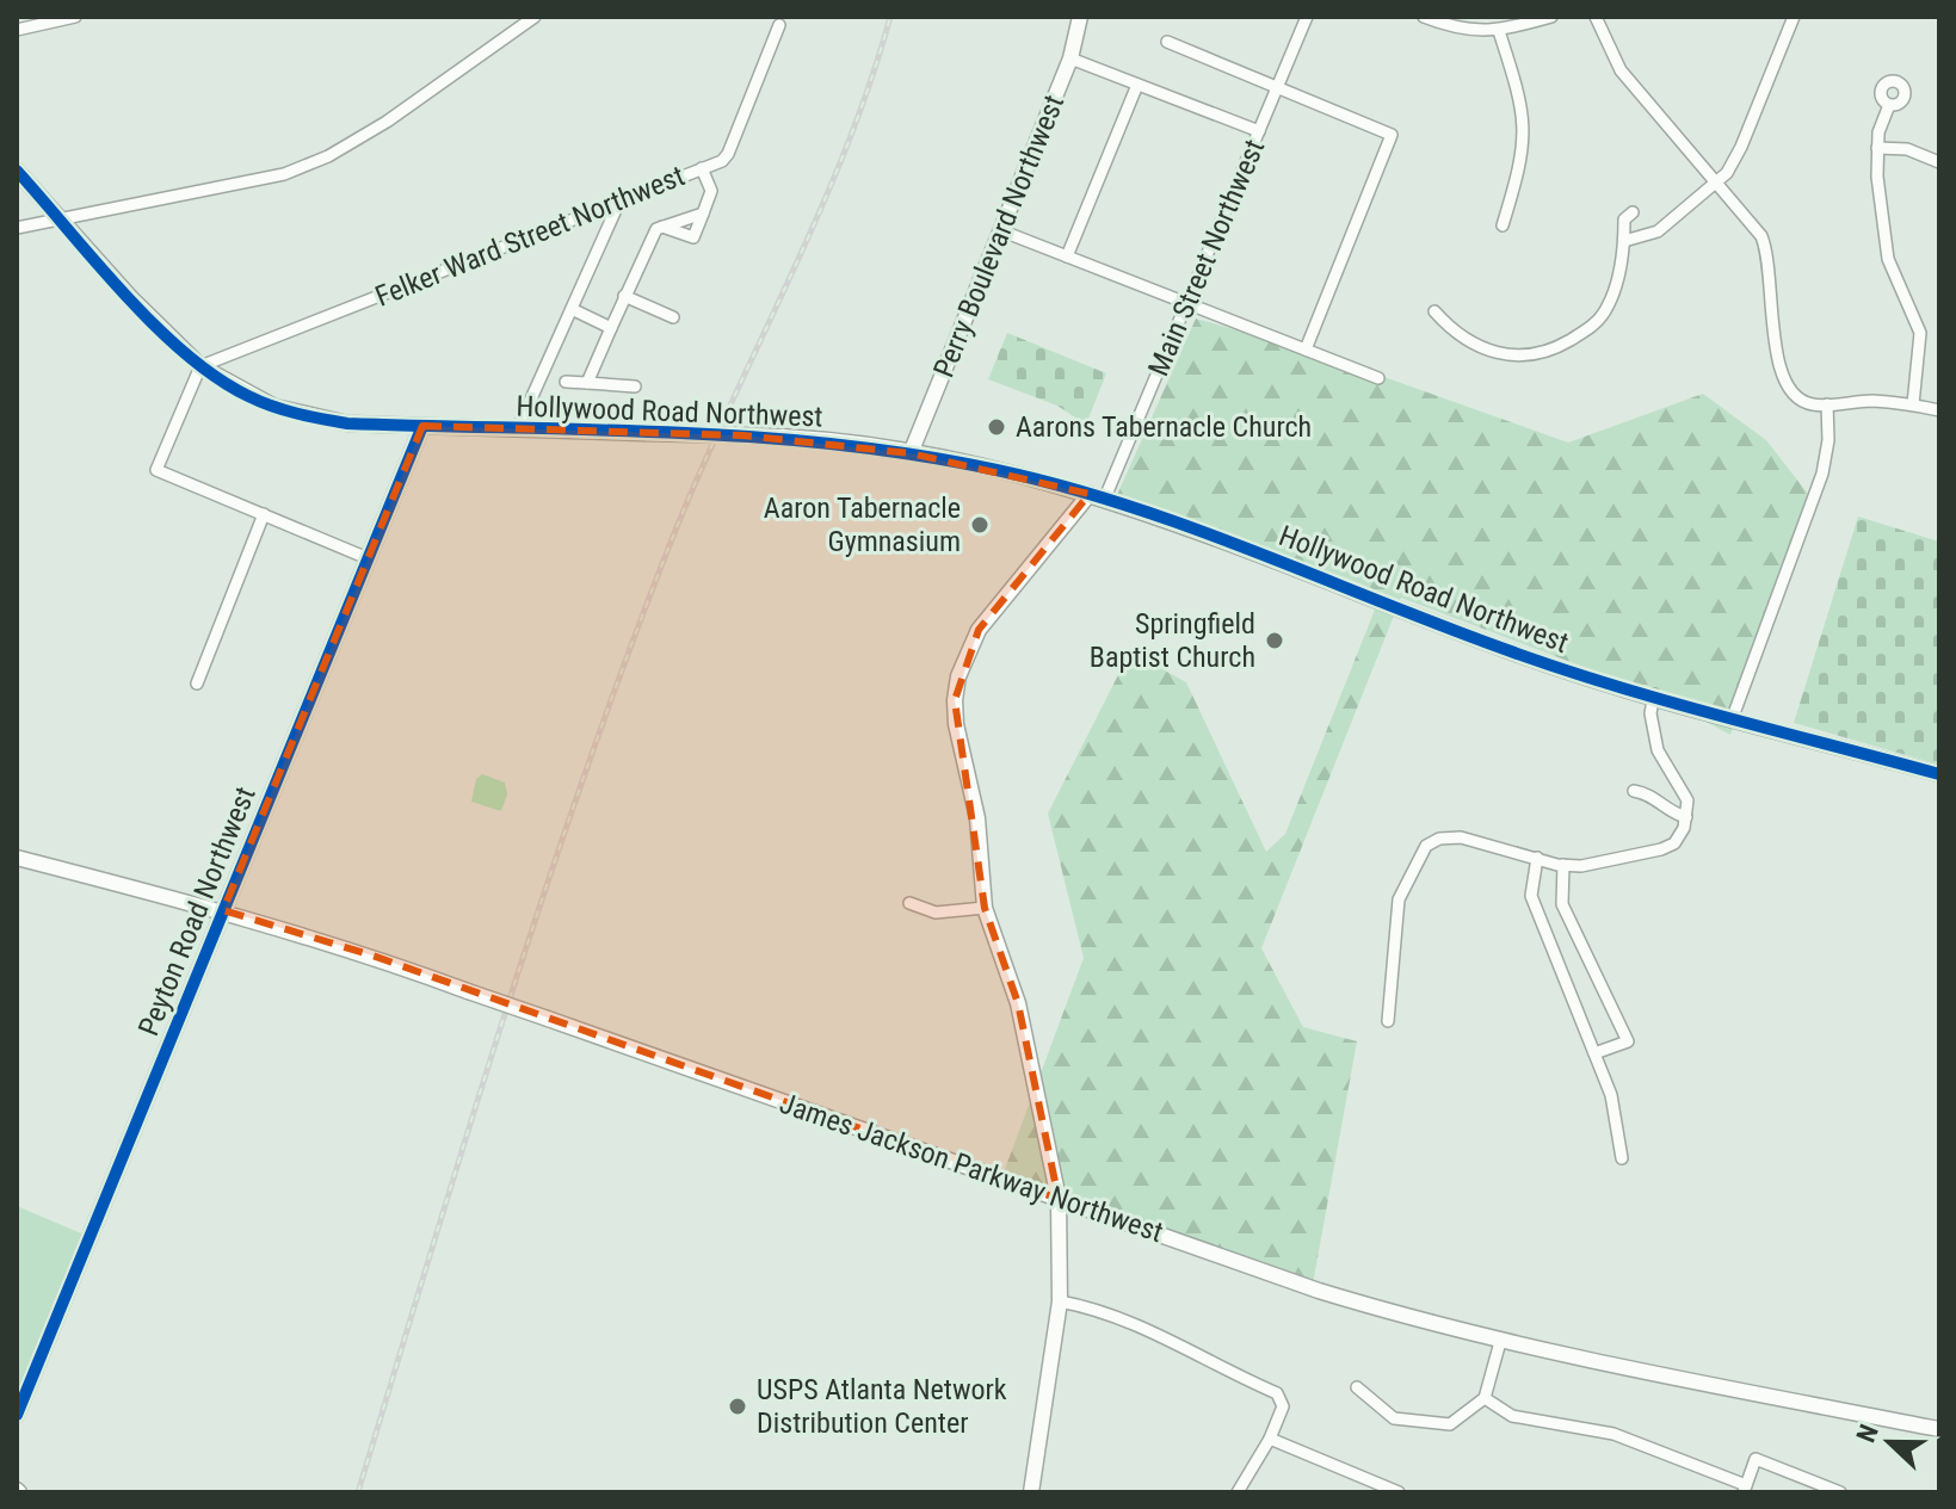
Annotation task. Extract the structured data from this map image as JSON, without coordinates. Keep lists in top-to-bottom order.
{
  "streets": {
    "street": [
      "Felker Ward Street Northwest",
      "Perry Boulevard Northwest",
      "Main Street Northwest",
      "Hollywood Road Northwest",
      "Peyton Road Northwest",
      "James Jackson Parkway Northwest"
    ]
  },
  "crossings": [
    ["Felker Ward Street Northwest", "Hollywood Road Northwest"],
    ["Perry Boulevard Northwest", "Hollywood Road Northwest"],
    ["Main Street Northwest", "Hollywood Road Northwest"],
    ["Hollywood Road Northwest", "Peyton Road Northwest"],
    ["Peyton Road Northwest", "James Jackson Parkway Northwest"]
  ],
  "places": [
    "Aarons Tabernacle Church",
    "Aaron Tabernacle Gymnasium",
    "Springfield Baptist Church",
    "USPS Atlanta Network Distribution Center"
  ],
  "north": "left"
}
